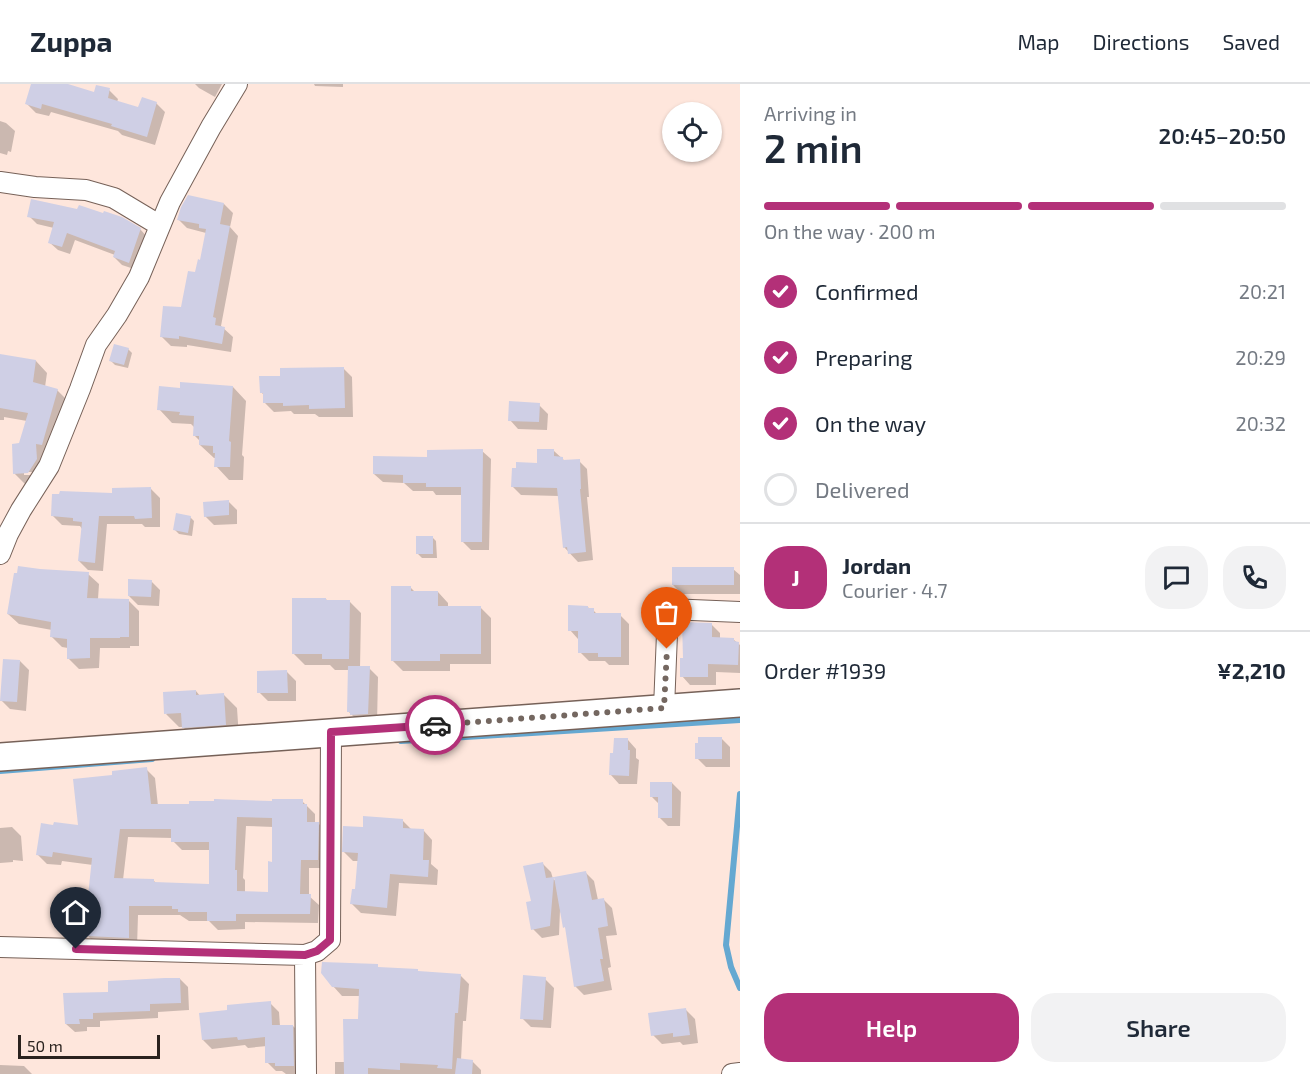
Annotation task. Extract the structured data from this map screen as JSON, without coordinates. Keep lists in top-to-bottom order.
{
  "scale_bar": "50 m",
  "page": {
    "header": "Zuppa",
    "nav": ["Map", "Directions", "Saved"],
    "heading": ["2 min", "Arriving in", "20:45–20:50"],
    "panel": [
      "Jordan",
      "Courier · 4.7",
      "Order #1939",
      "¥2,210"
    ],
    "bar": "On the way · 200 m",
    "list": [
      ["Confirmed", "20:21"],
      ["Preparing", "20:29"],
      ["On the way", "20:32"],
      "Delivered"
    ],
    "round": "J",
    "buttons": ["Help", "Share"],
    "scale": "50 m"
  }
}
